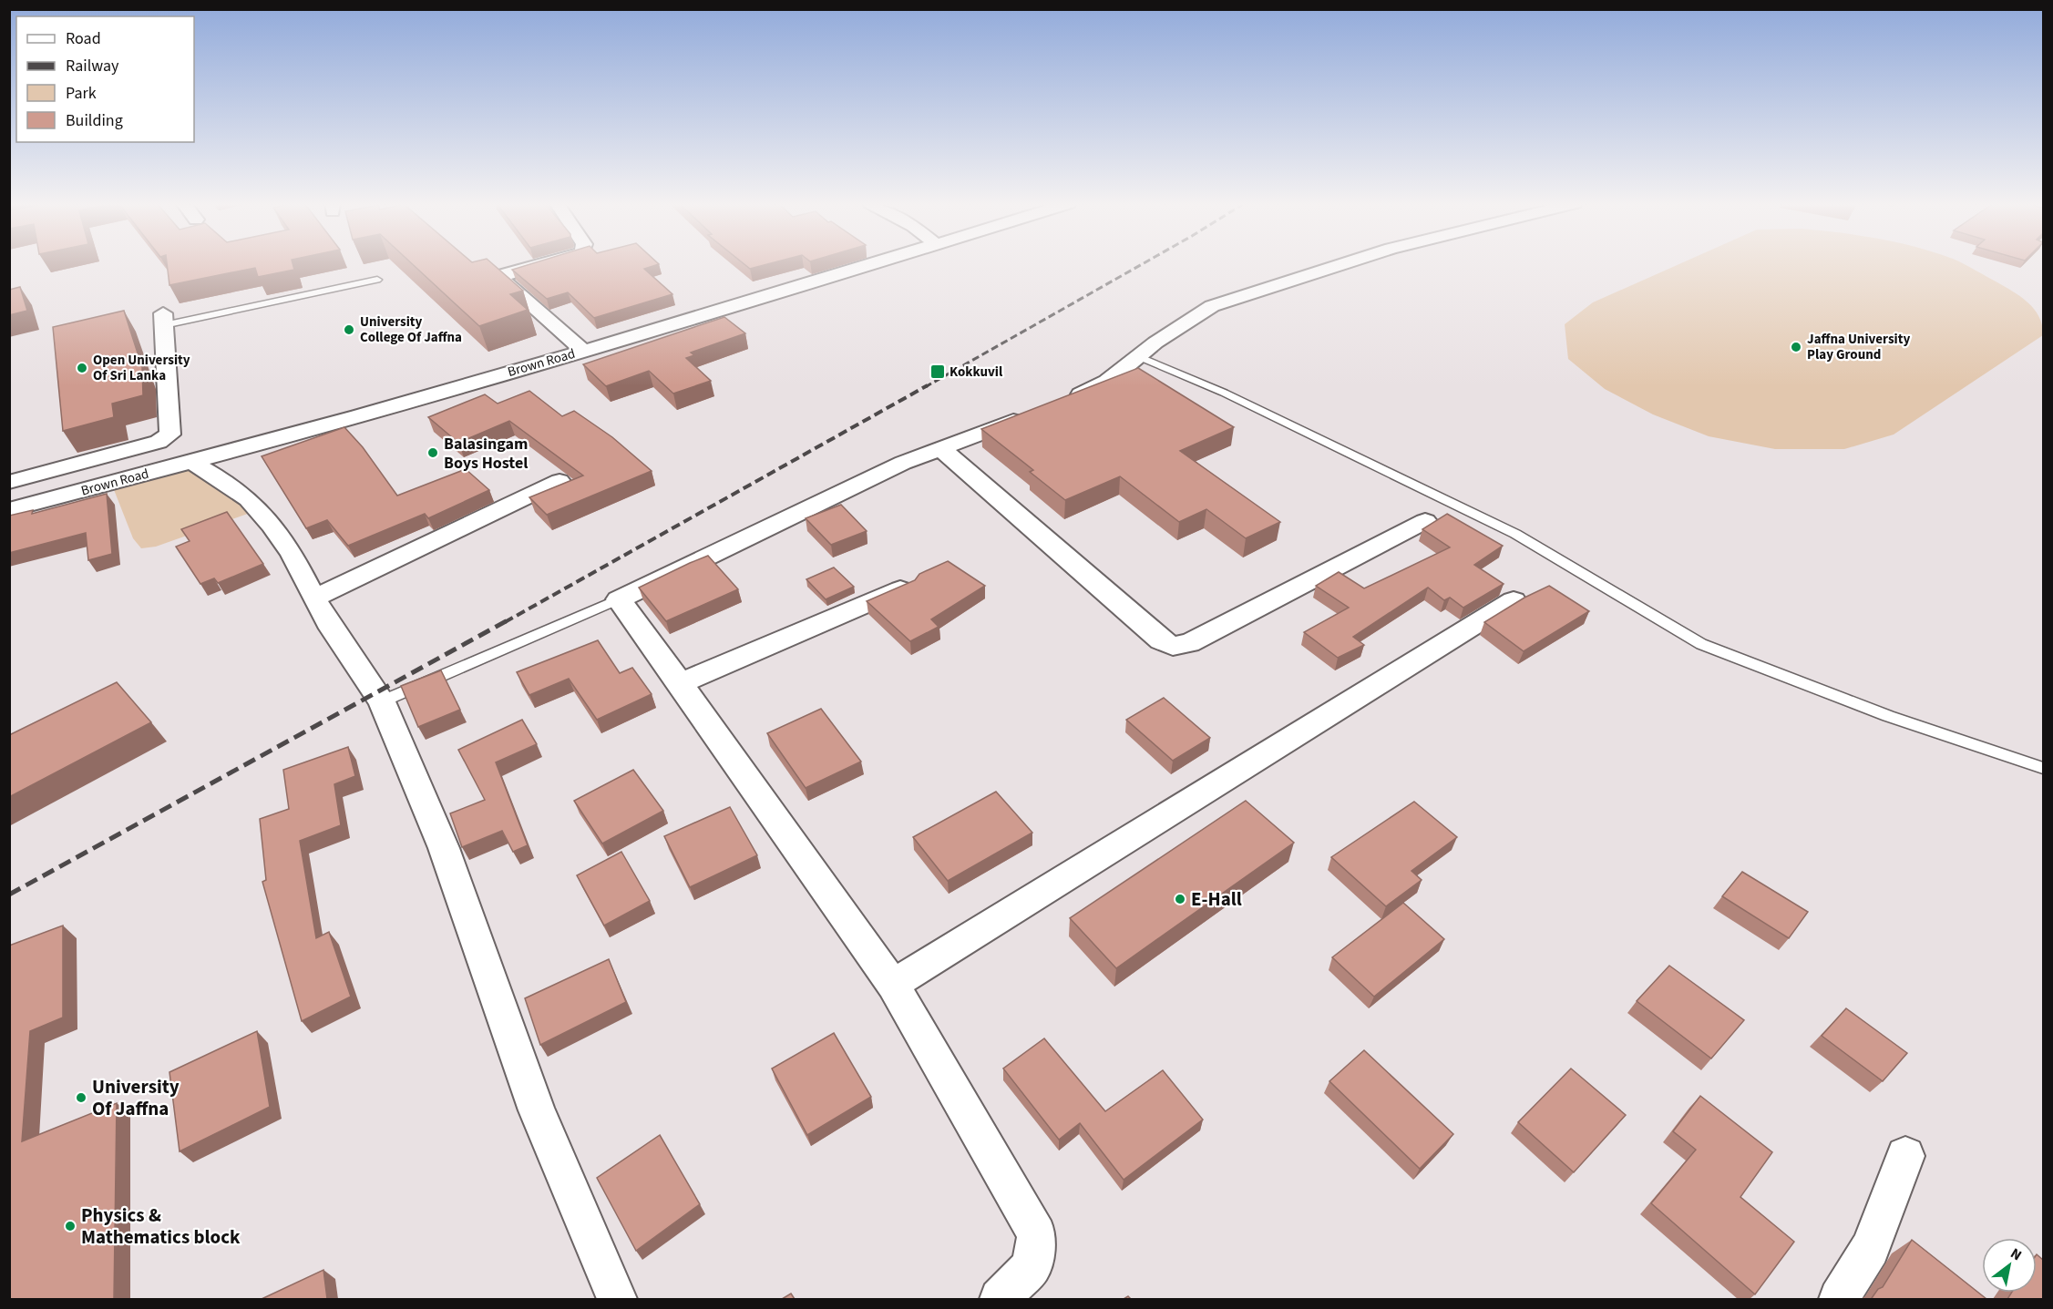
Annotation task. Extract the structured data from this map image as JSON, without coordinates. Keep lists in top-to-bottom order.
{
  "streets": {
    "street": ["Brown Road"]
  },
  "places": {
    "other": [
      "University College Of Jaffna",
      "Jaffna University Play Ground",
      "Open University Of Sri Lanka",
      "Balasingam Boys Hostel",
      "E-Hall",
      "University Of Jaffna",
      "Physics & Mathematics block"
    ],
    "transit": ["Kokkuvil"]
  },
  "legend": [
    "Road",
    "Railway",
    "Park",
    "Building"
  ],
  "north": "top right"
}
